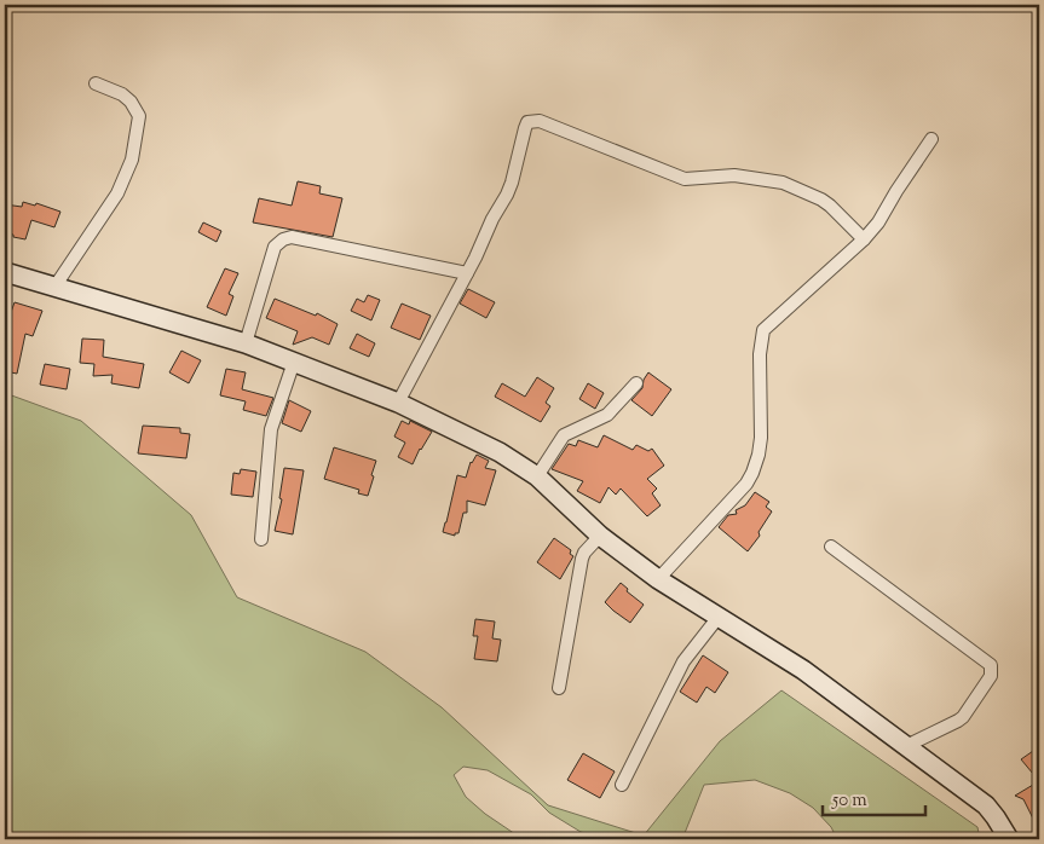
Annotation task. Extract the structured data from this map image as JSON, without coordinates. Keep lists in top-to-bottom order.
{
  "scale_bar": "50 m"
}
